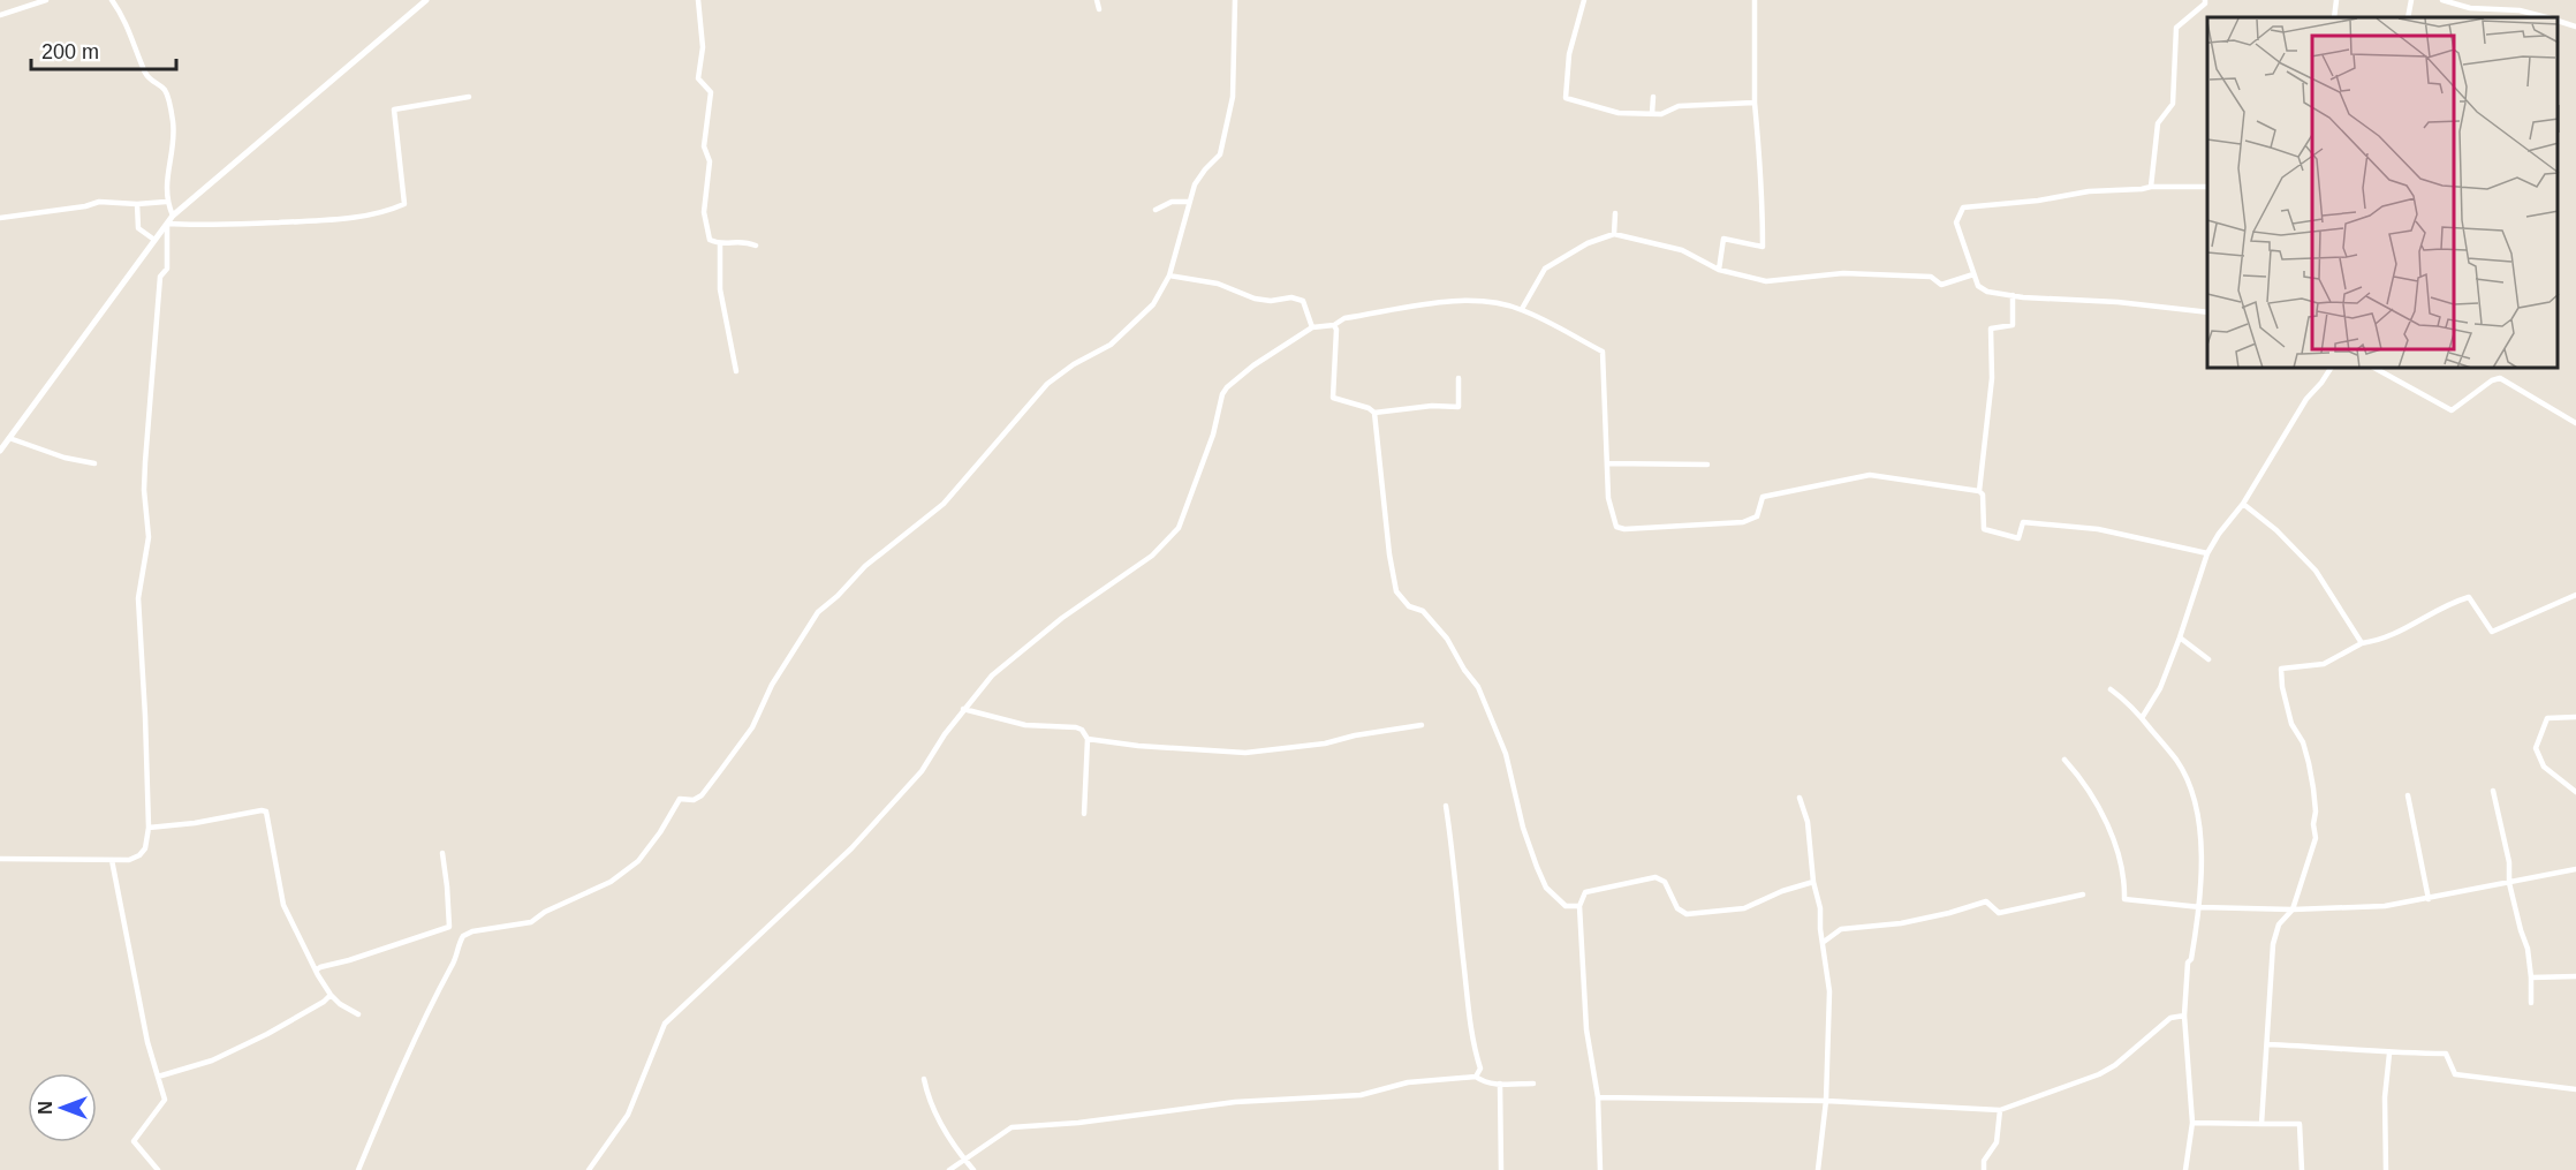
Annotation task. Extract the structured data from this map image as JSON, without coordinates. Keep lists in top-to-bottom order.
{
  "scale_bar": "200 m",
  "north": "left"
}
